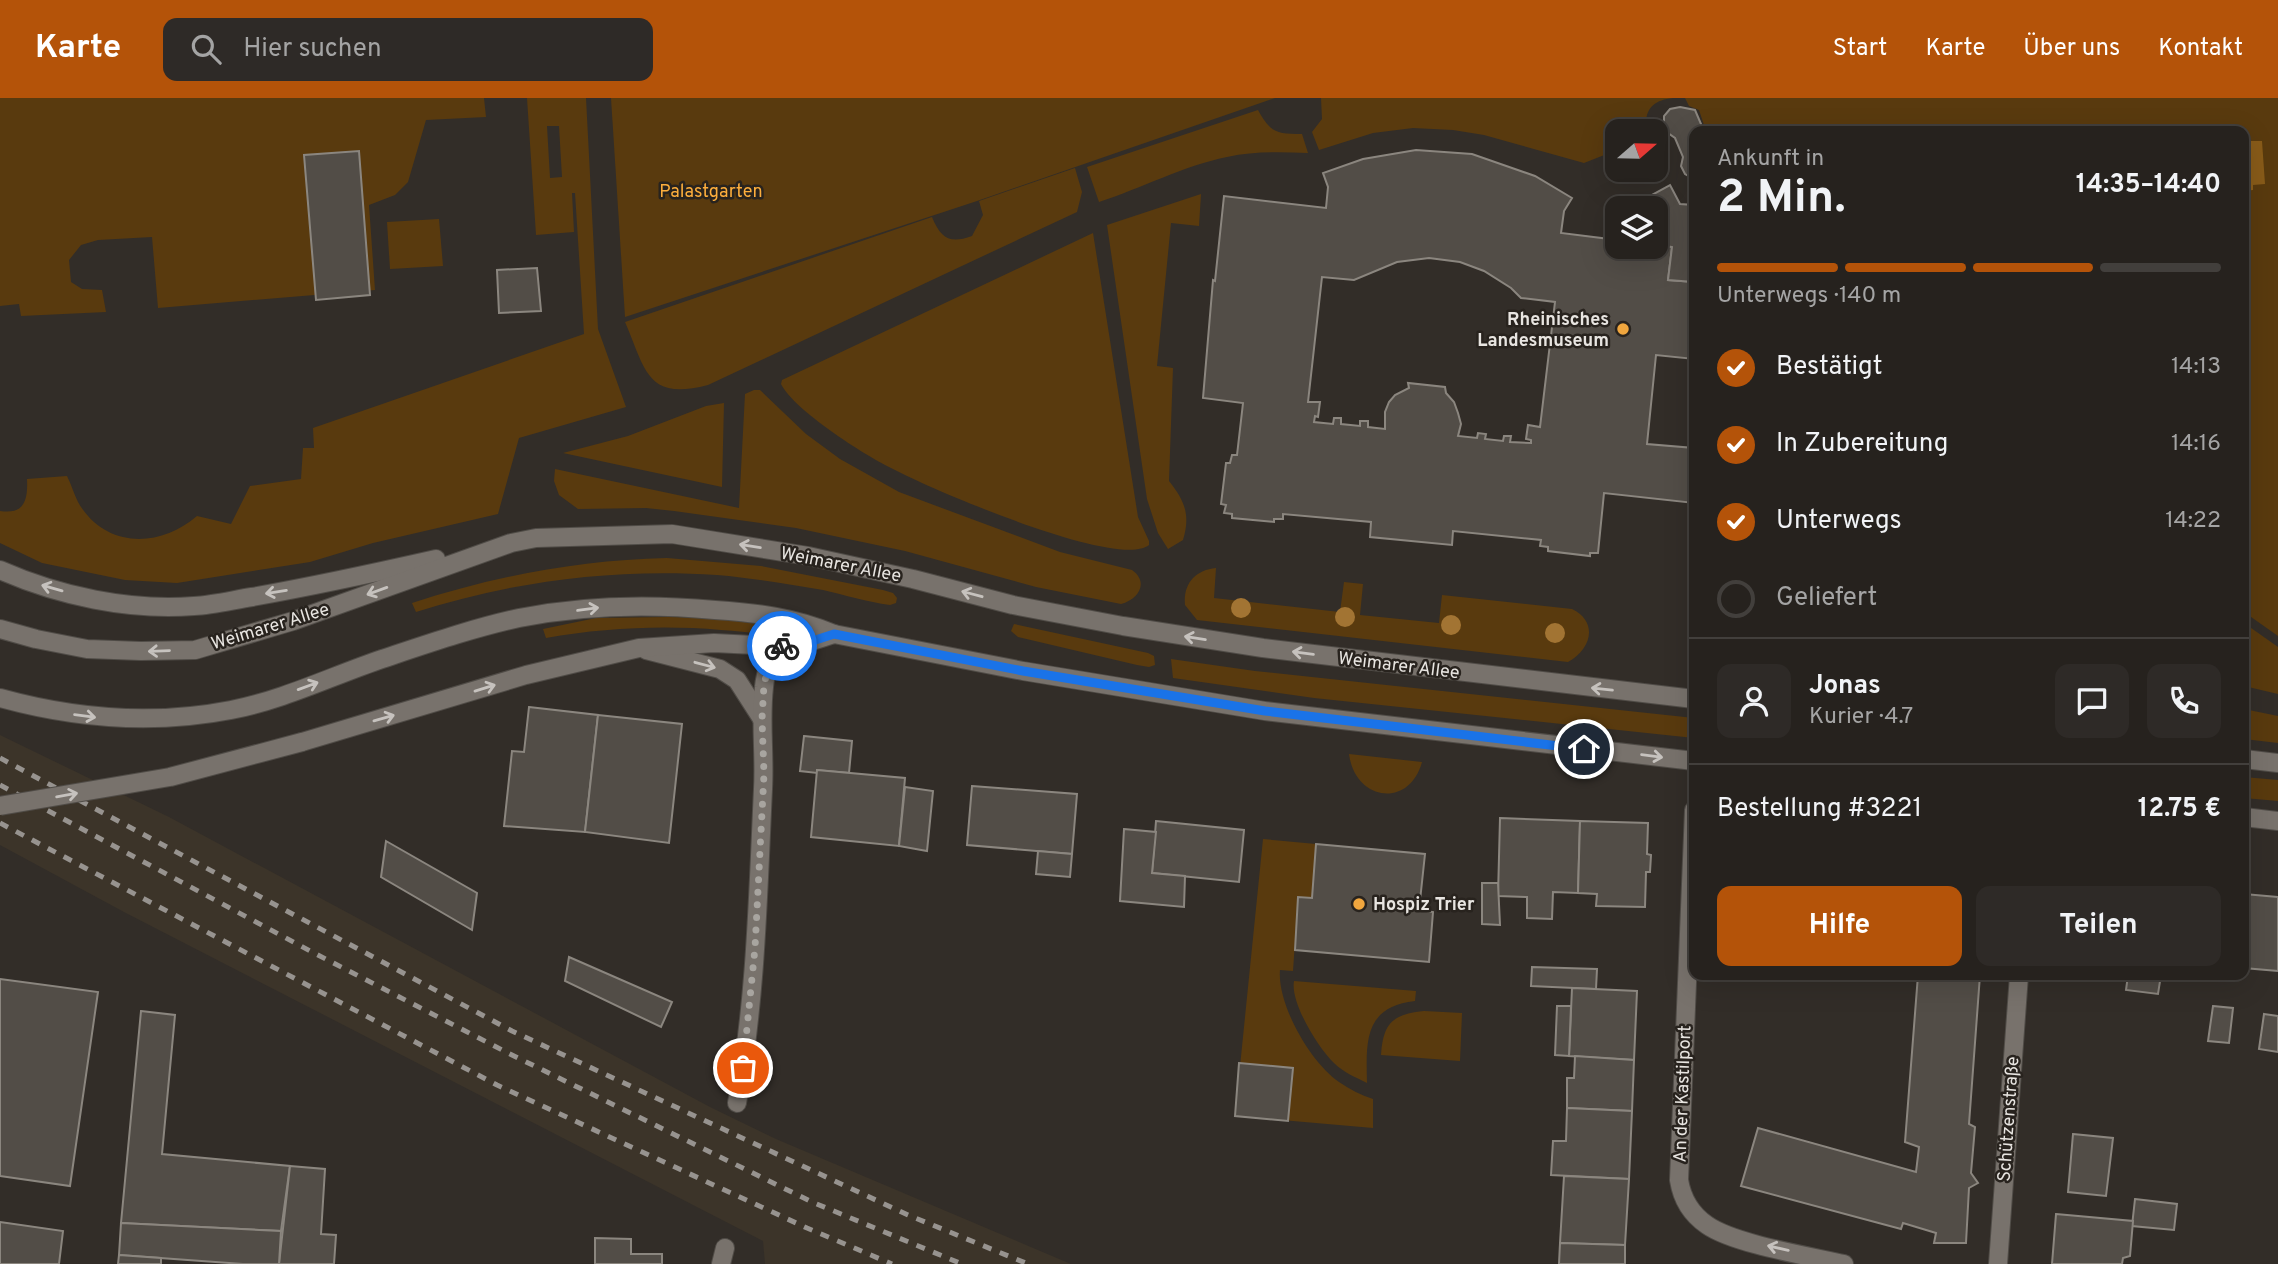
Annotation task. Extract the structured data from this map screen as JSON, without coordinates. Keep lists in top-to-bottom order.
{
  "streets": {
    "main road": ["Weimarer Allee", "An der Kastilport", "Schützenstraße"]
  },
  "one_way": ["An der Kastilport"],
  "parks": ["Palastgarten"],
  "places": ["Rheinisches Landesmuseum", "Hospiz Trier"],
  "north": "right",
  "page": {
    "header": "Karte",
    "search": "Hier suchen",
    "nav": [
      "Start",
      "Karte",
      "Über uns",
      "Kontakt"
    ],
    "heading": ["2 Min.", "Ankunft in", "14:35–14:40"],
    "panel": [
      "Jonas",
      "Kurier · 4.7",
      "Bestellung #3221",
      "12.75 €"
    ],
    "bar": "Unterwegs · 140 m",
    "list": [
      ["Bestätigt", "14:13"],
      ["In Zubereitung", "14:16"],
      ["Unterwegs", "14:22"],
      "Geliefert"
    ],
    "buttons": ["Hilfe", "Teilen"]
  }
}
